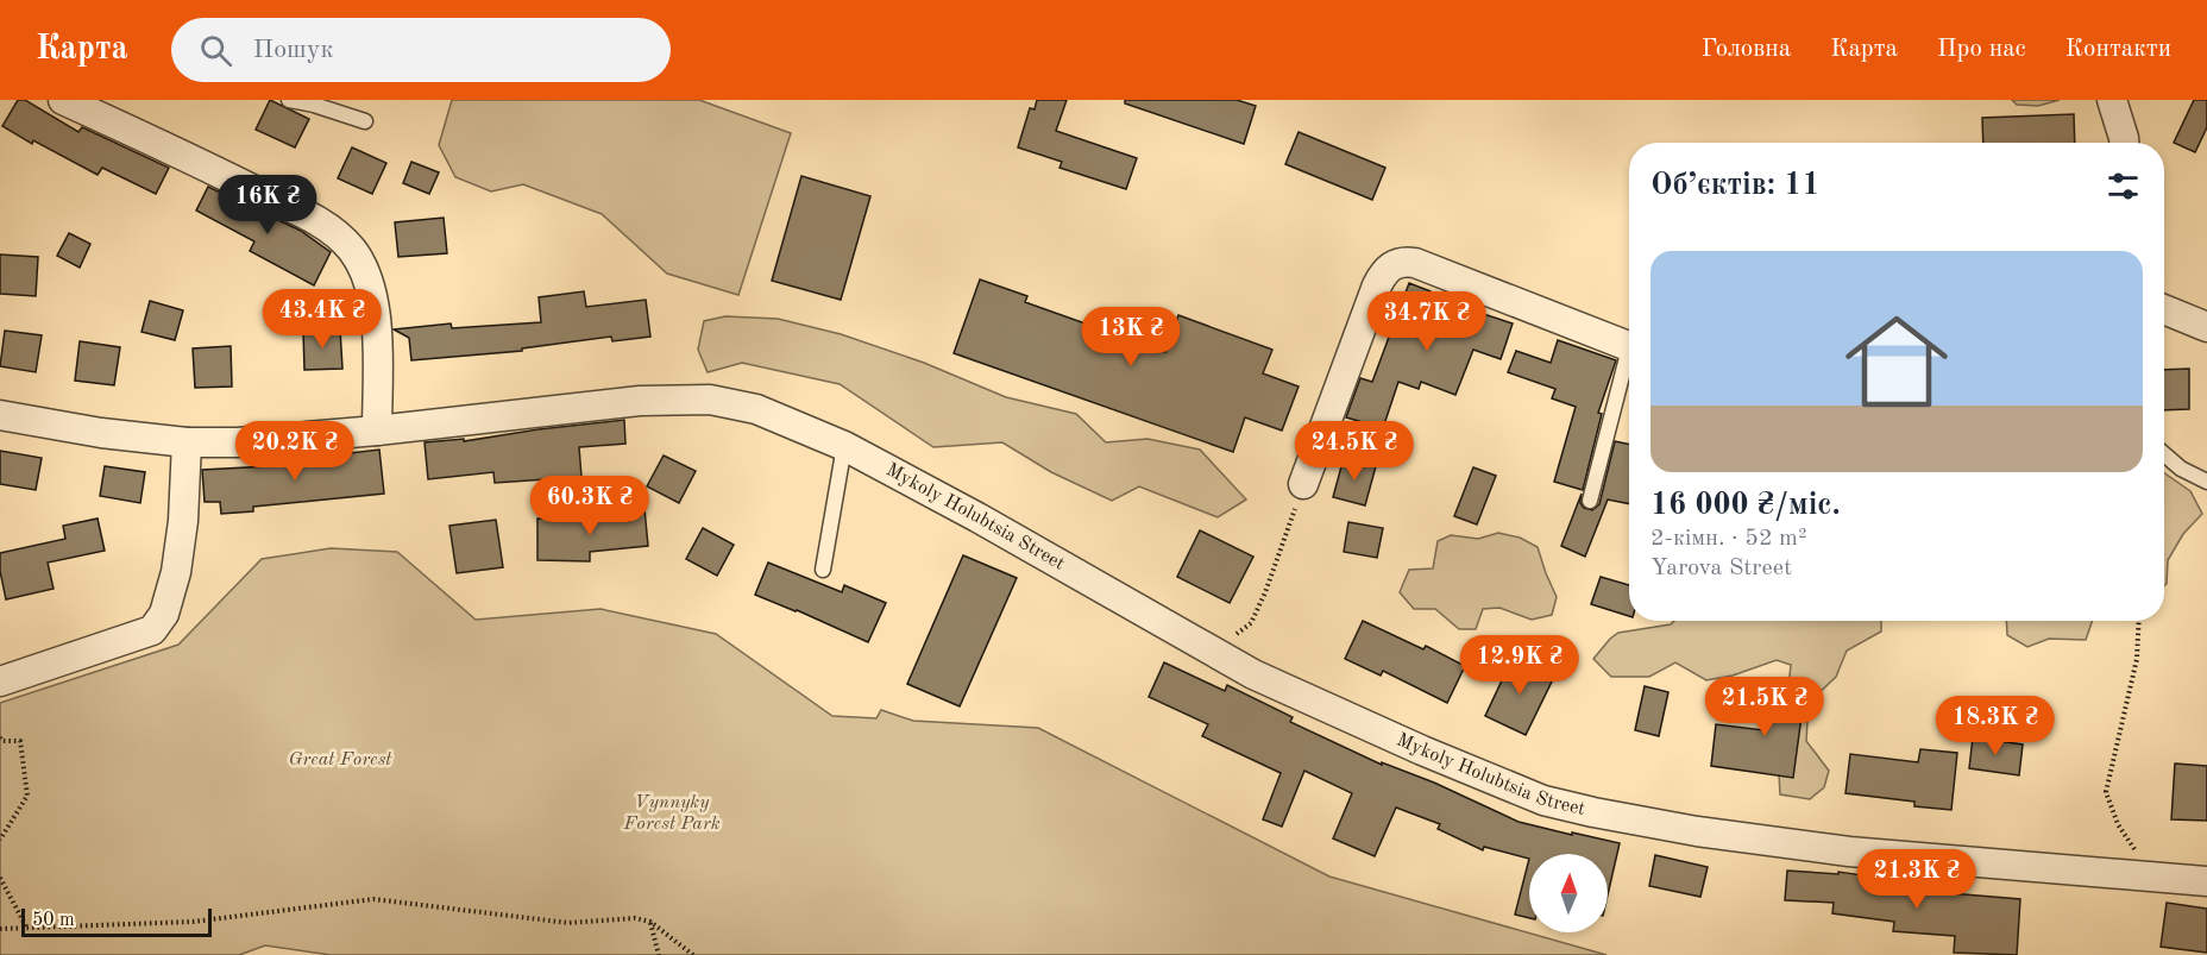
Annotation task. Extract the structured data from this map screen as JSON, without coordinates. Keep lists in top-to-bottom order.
{
  "streets": {
    "street": ["Mykoly Holubtsia Street"]
  },
  "parks": ["Great Forest", "Vynnyky Forest Park"],
  "scale_bar": "50 m",
  "north": "top",
  "page": {
    "header": "Карта",
    "search": "Пошук",
    "nav": [
      "Головна",
      "Карта",
      "Про нас",
      "Контакти"
    ],
    "heading": "Об’єктів: 11",
    "price": [
      "16K ₴",
      "43.4K ₴",
      "34.7K ₴",
      "13K ₴",
      "20.2K ₴",
      "24.5K ₴",
      "60.3K ₴",
      "12.9K ₴",
      "21.5K ₴",
      "18.3K ₴",
      "21.3K ₴"
    ],
    "list": [
      {
        "name": "16 000 ₴/міс.",
        "note": "2-кімн. · 52 m² · Yarova Street"
      }
    ],
    "scale": "50 m"
  }
}
